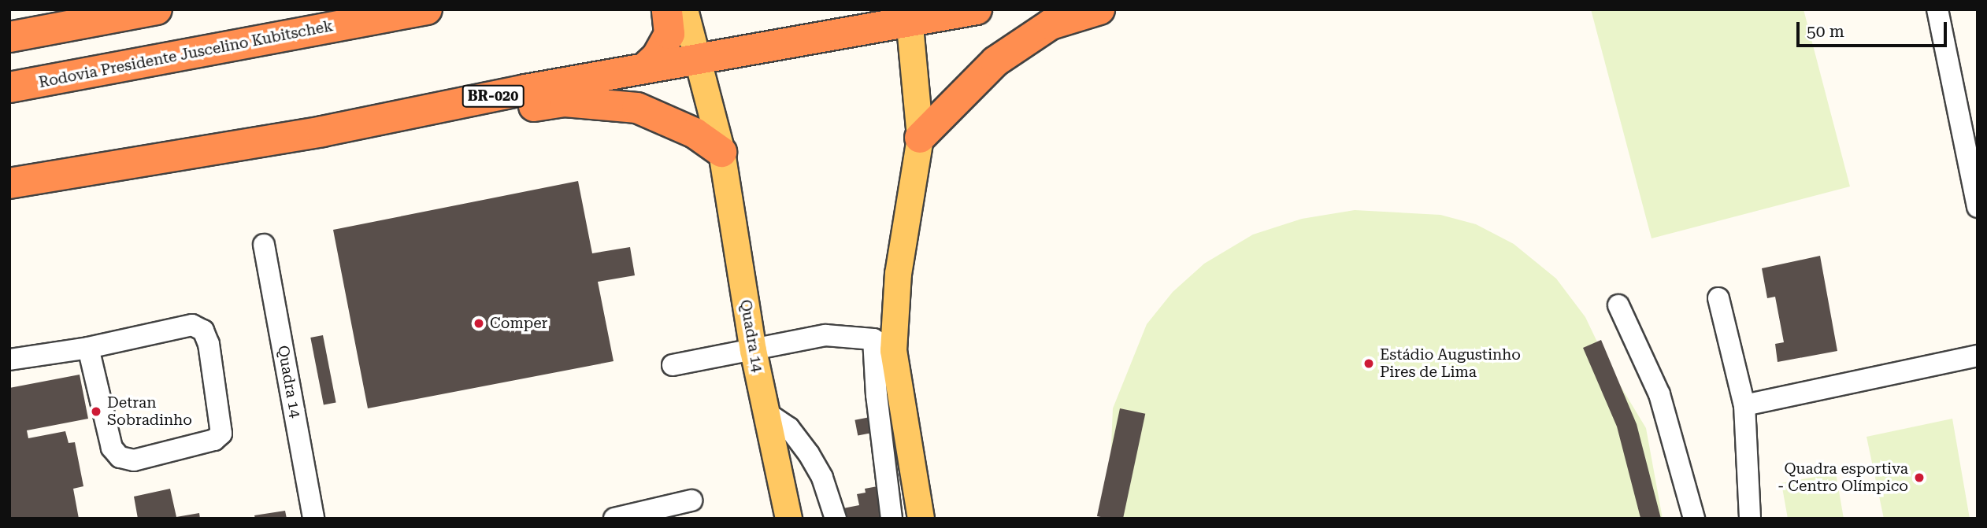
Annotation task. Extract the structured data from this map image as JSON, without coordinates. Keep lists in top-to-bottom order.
{
  "streets": {
    "highway": ["Rodovia Presidente Juscelino Kubitschek", "BR-020"],
    "main road": ["Quadra 14"]
  },
  "crossings": [
    ["BR-020", "Quadra 14"]
  ],
  "places": [
    "Comper",
    "Estádio Augustinho Pires de Lima",
    "Detran Sobradinho",
    "Quadra esportiva - Centro Olímpico"
  ],
  "scale_bar": "50 m"
}
